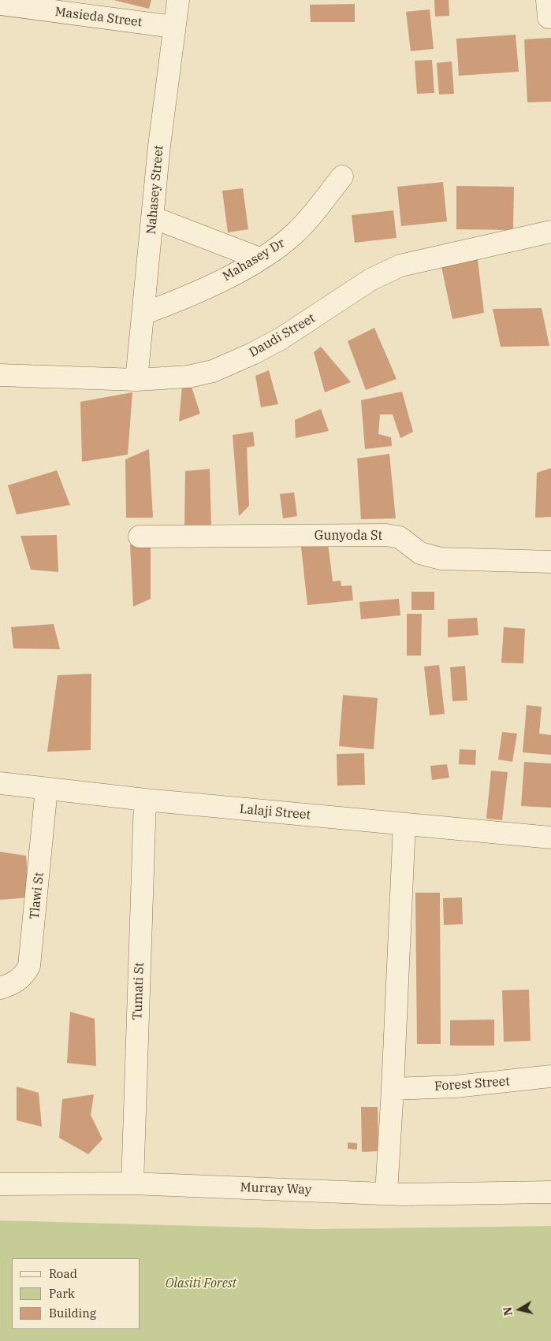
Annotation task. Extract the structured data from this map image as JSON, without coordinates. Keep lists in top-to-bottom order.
{
  "streets": {
    "street": [
      "Masieda Street",
      "Nahasey Street",
      "Mahasey Dr",
      "Daudi Street",
      "Gunyoda St",
      "Lalaji Street",
      "Tlawi St",
      "Tumati St",
      "Forest Street",
      "Murray Way"
    ]
  },
  "crossings": [
    ["Masieda Street", "Nahasey Street"],
    ["Nahasey Street", "Mahasey Dr"],
    ["Nahasey Street", "Daudi Street"],
    ["Lalaji Street", "Tlawi St"],
    ["Lalaji Street", "Tumati St"],
    ["Tumati St", "Murray Way"]
  ],
  "parks": ["Olasiti Forest"],
  "legend": ["Road", "Park", "Building"],
  "north": "left"
}
